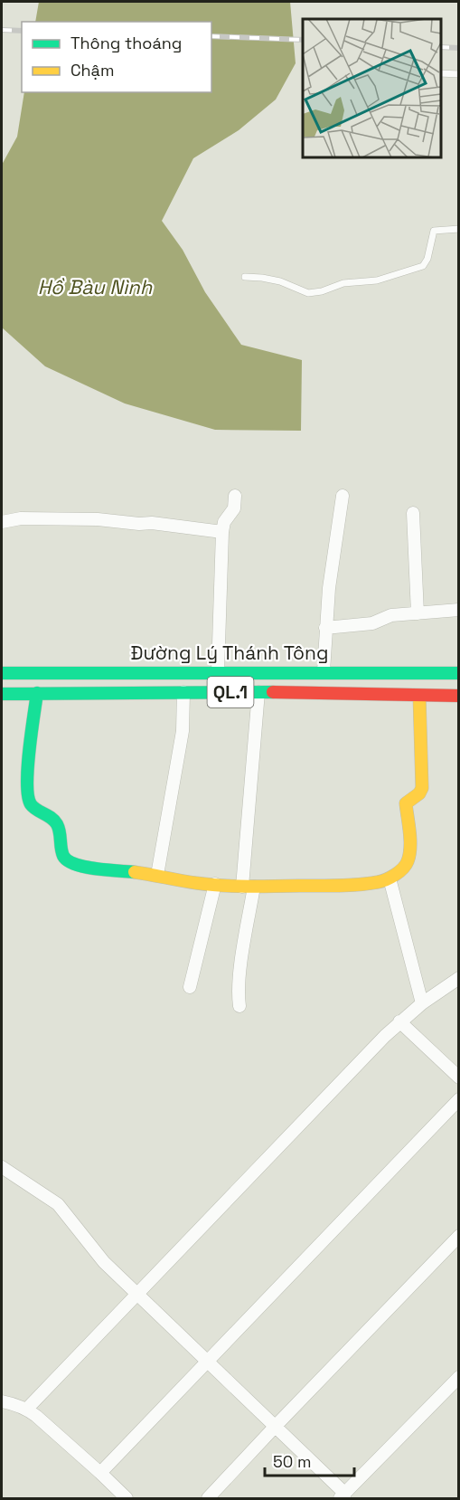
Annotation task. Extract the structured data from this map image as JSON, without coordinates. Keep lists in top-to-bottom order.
{
  "streets": {
    "main road": ["Đường Lý Thánh Tông", "QL.1"]
  },
  "water": ["Hồ Bàu Nình"],
  "legend": ["Thông thoáng", "Chậm"],
  "scale_bar": "50 m"
}
